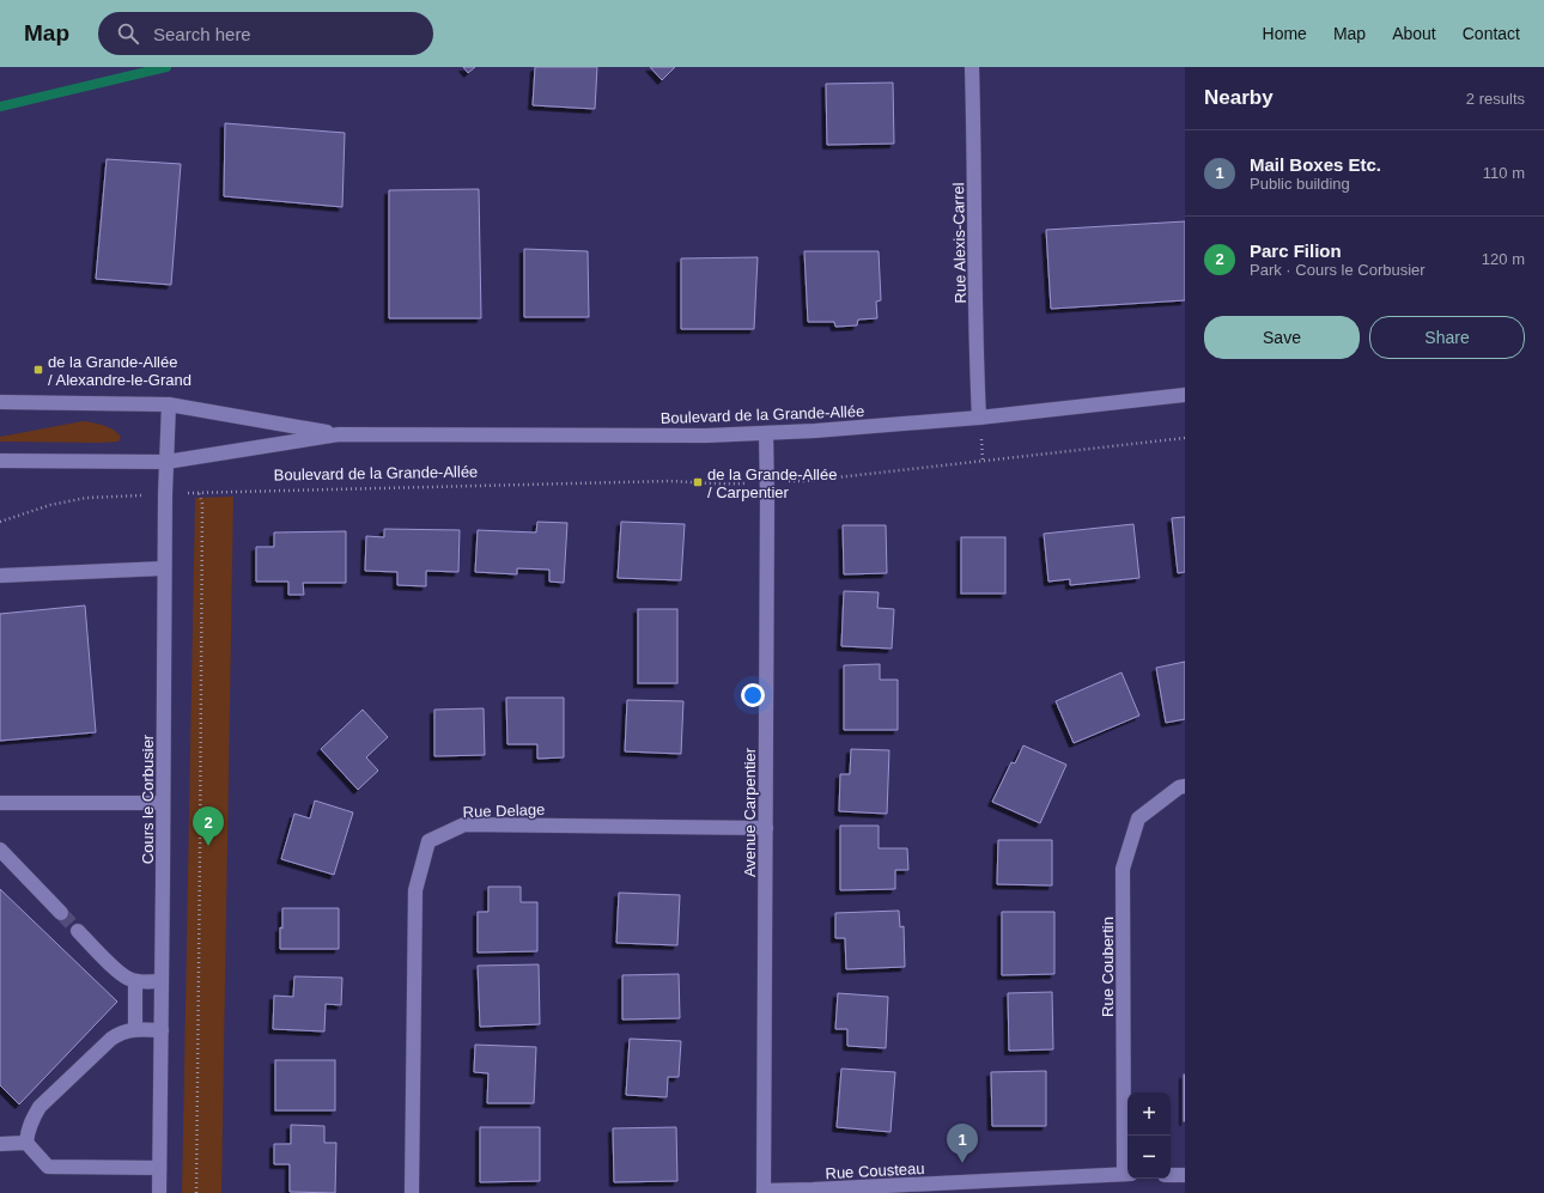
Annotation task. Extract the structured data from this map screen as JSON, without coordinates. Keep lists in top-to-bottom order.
{
  "streets": {
    "street": [
      "Rue Alexis-Carrel",
      "Boulevard de la Grande-Allée",
      "Cours le Corbusier",
      "Rue Delage",
      "Avenue Carpentier",
      "Rue Coubertin",
      "Rue Cousteau"
    ]
  },
  "crossings": [
    ["Rue Alexis-Carrel", "Boulevard de la Grande-Allée"],
    ["Boulevard de la Grande-Allée", "Cours le Corbusier"],
    ["Boulevard de la Grande-Allée", "Avenue Carpentier"],
    ["Rue Delage", "Avenue Carpentier"],
    ["Avenue Carpentier", "Rue Cousteau"],
    ["Rue Coubertin", "Rue Cousteau"]
  ],
  "places": {
    "transit": ["de la Grande-Allée / Alexandre-le-Grand", "de la Grande-Allée / Carpentier"]
  },
  "page": {
    "header": "Map",
    "search": "Search here",
    "nav": [
      "Home",
      "Map",
      "About",
      "Contact"
    ],
    "heading": ["Nearby", "2 results"],
    "list": [
      {
        "mark": "1",
        "name": "Mail Boxes Etc.",
        "note": "Public building",
        "value": "110 m"
      },
      {
        "mark": "2",
        "name": "Parc Filion",
        "note": "Park · Cours le Corbusier",
        "value": "120 m"
      }
    ],
    "buttons": ["Save", "Share"],
    "pins": ["2", "1"],
    "map_buttons": ["+", "−"]
  }
}
